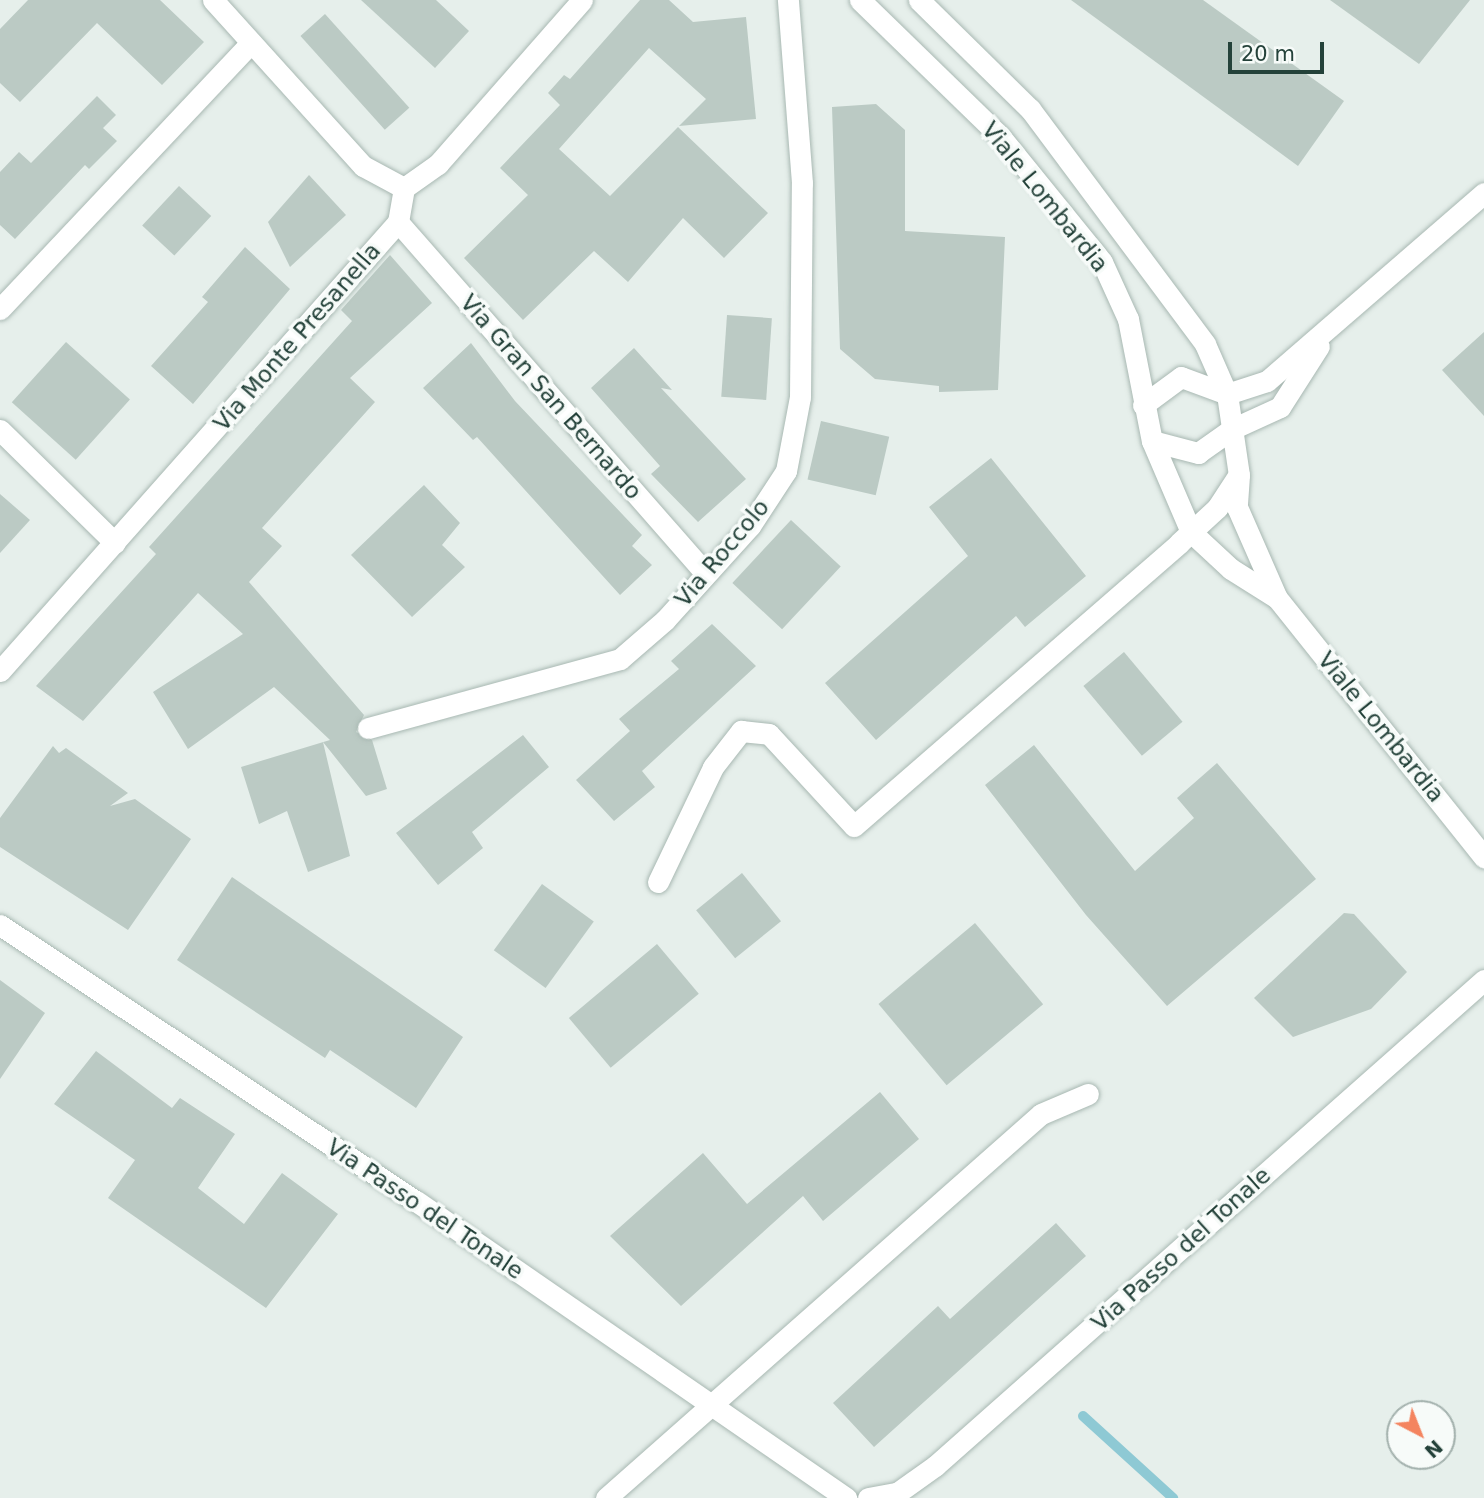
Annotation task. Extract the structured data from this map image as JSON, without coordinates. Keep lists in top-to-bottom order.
{
  "streets": {
    "street": [
      "Viale Lombardia",
      "Via Monte Presanella",
      "Via Gran San Bernardo",
      "Via Roccolo",
      "Via Passo del Tonale"
    ]
  },
  "crossings": [
    ["Via Monte Presanella", "Via Gran San Bernardo"],
    ["Via Gran San Bernardo", "Via Roccolo"]
  ],
  "scale_bar": "20 m",
  "north": "bottom right"
}
